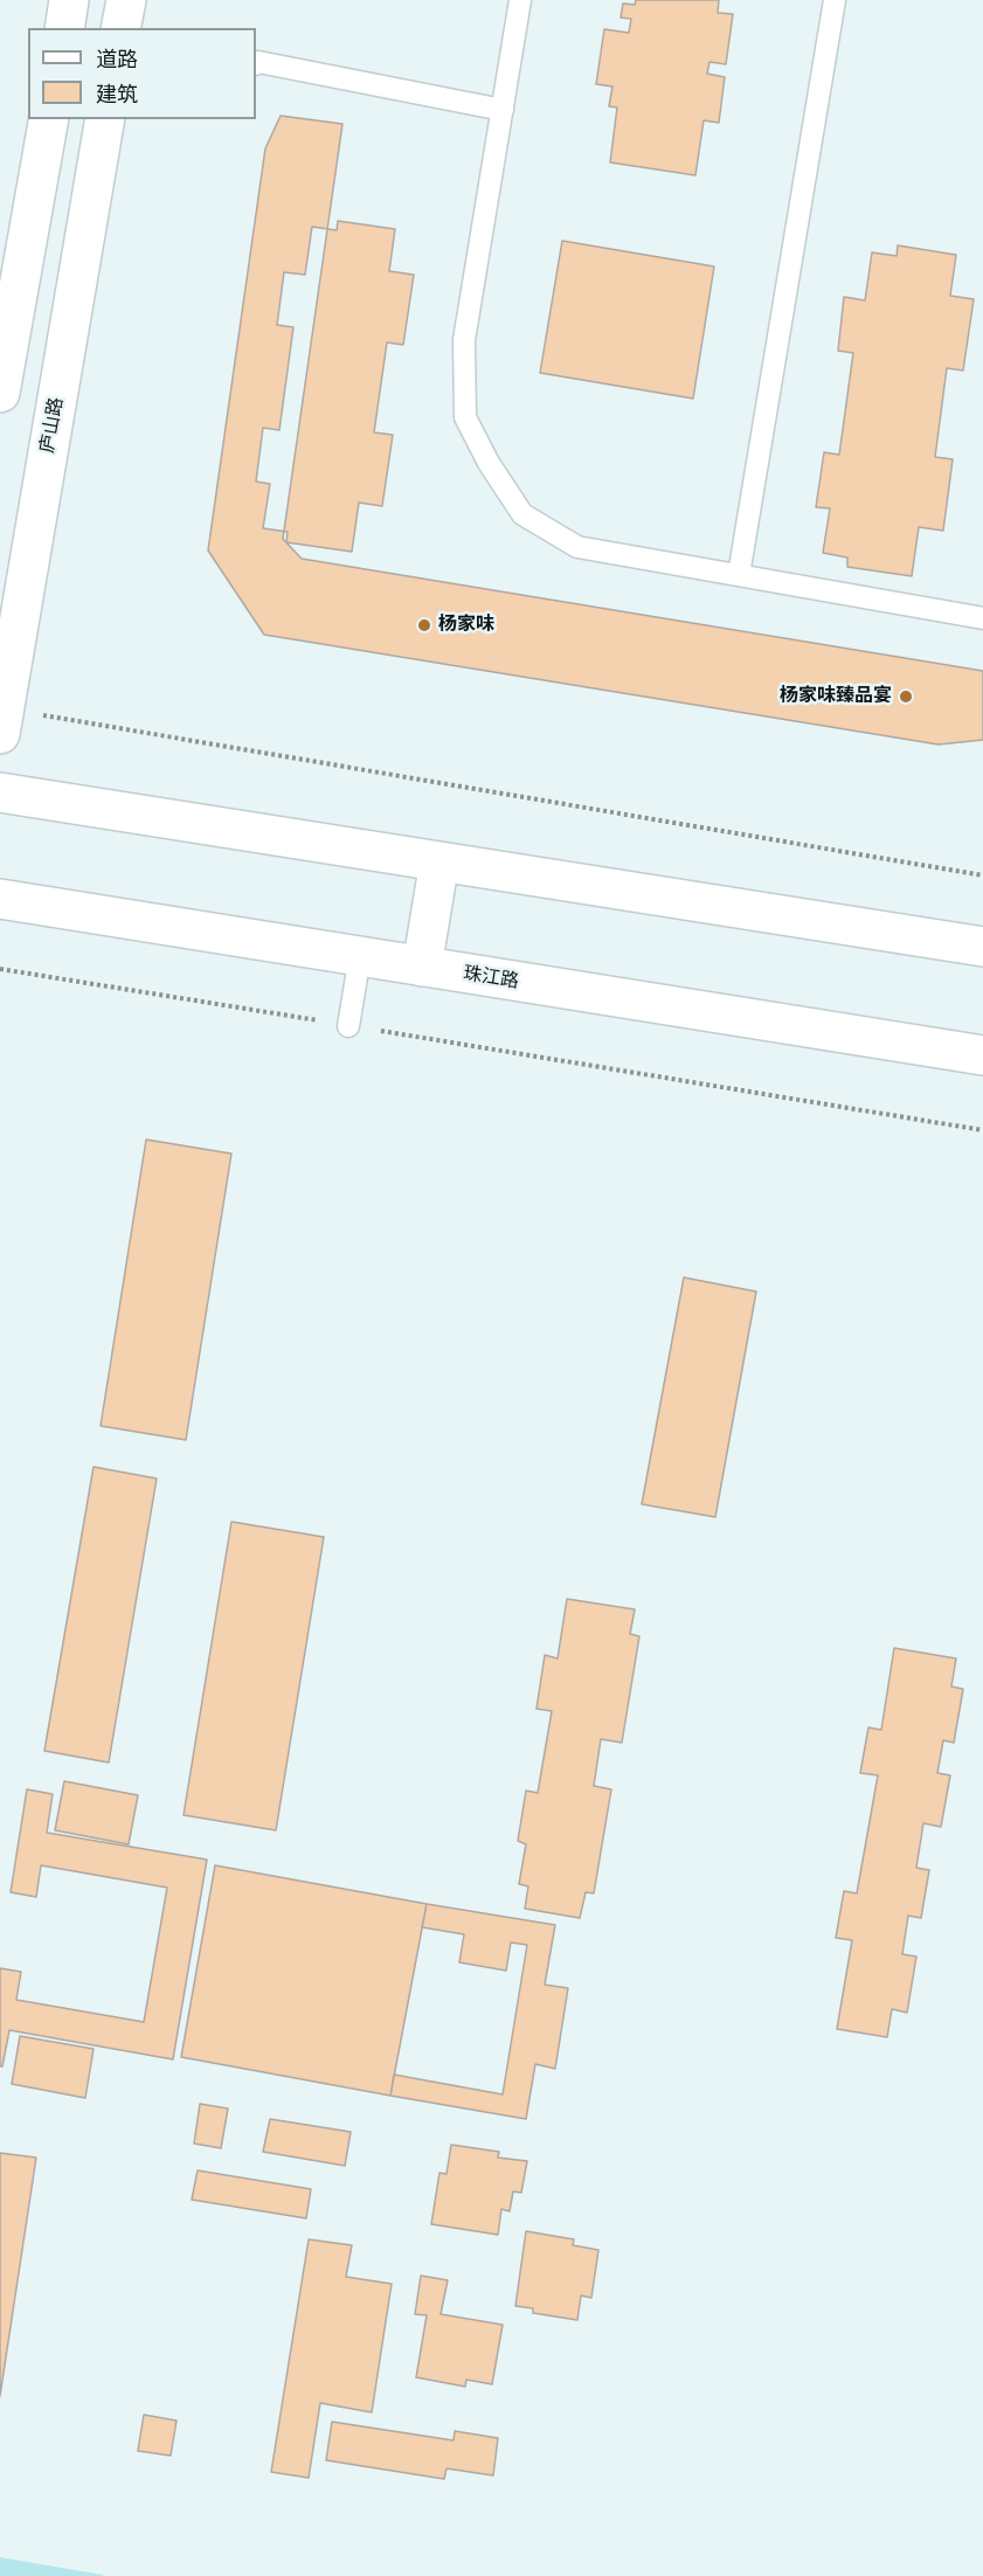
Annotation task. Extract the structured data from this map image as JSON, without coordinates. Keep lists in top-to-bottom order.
{
  "streets": {
    "street": ["庐山路", "珠江路"]
  },
  "places": ["杨家味", "杨家味臻品宴"],
  "legend": ["道路", "建筑"]
}
